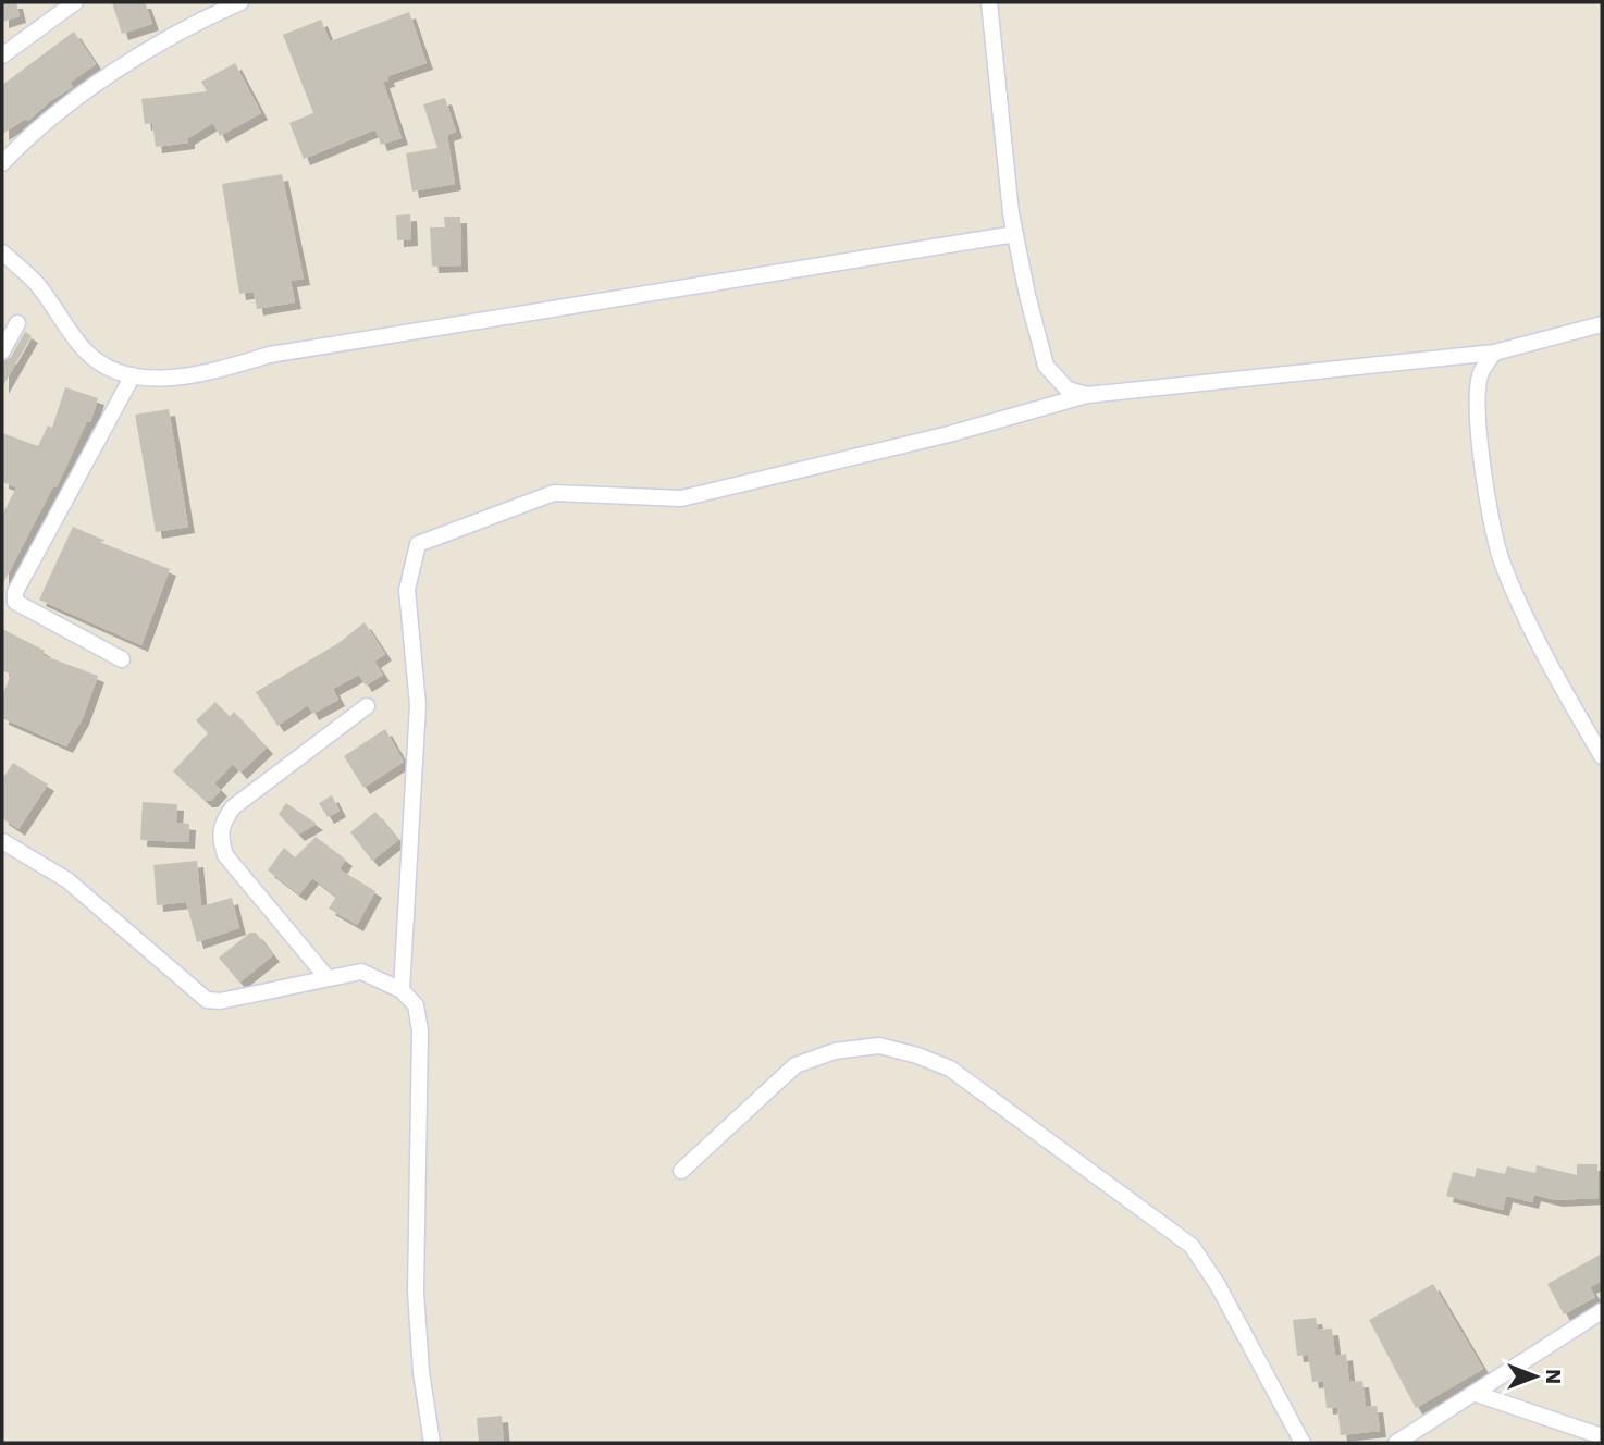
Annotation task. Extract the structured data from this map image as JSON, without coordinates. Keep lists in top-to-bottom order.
{
  "north": "right"
}
